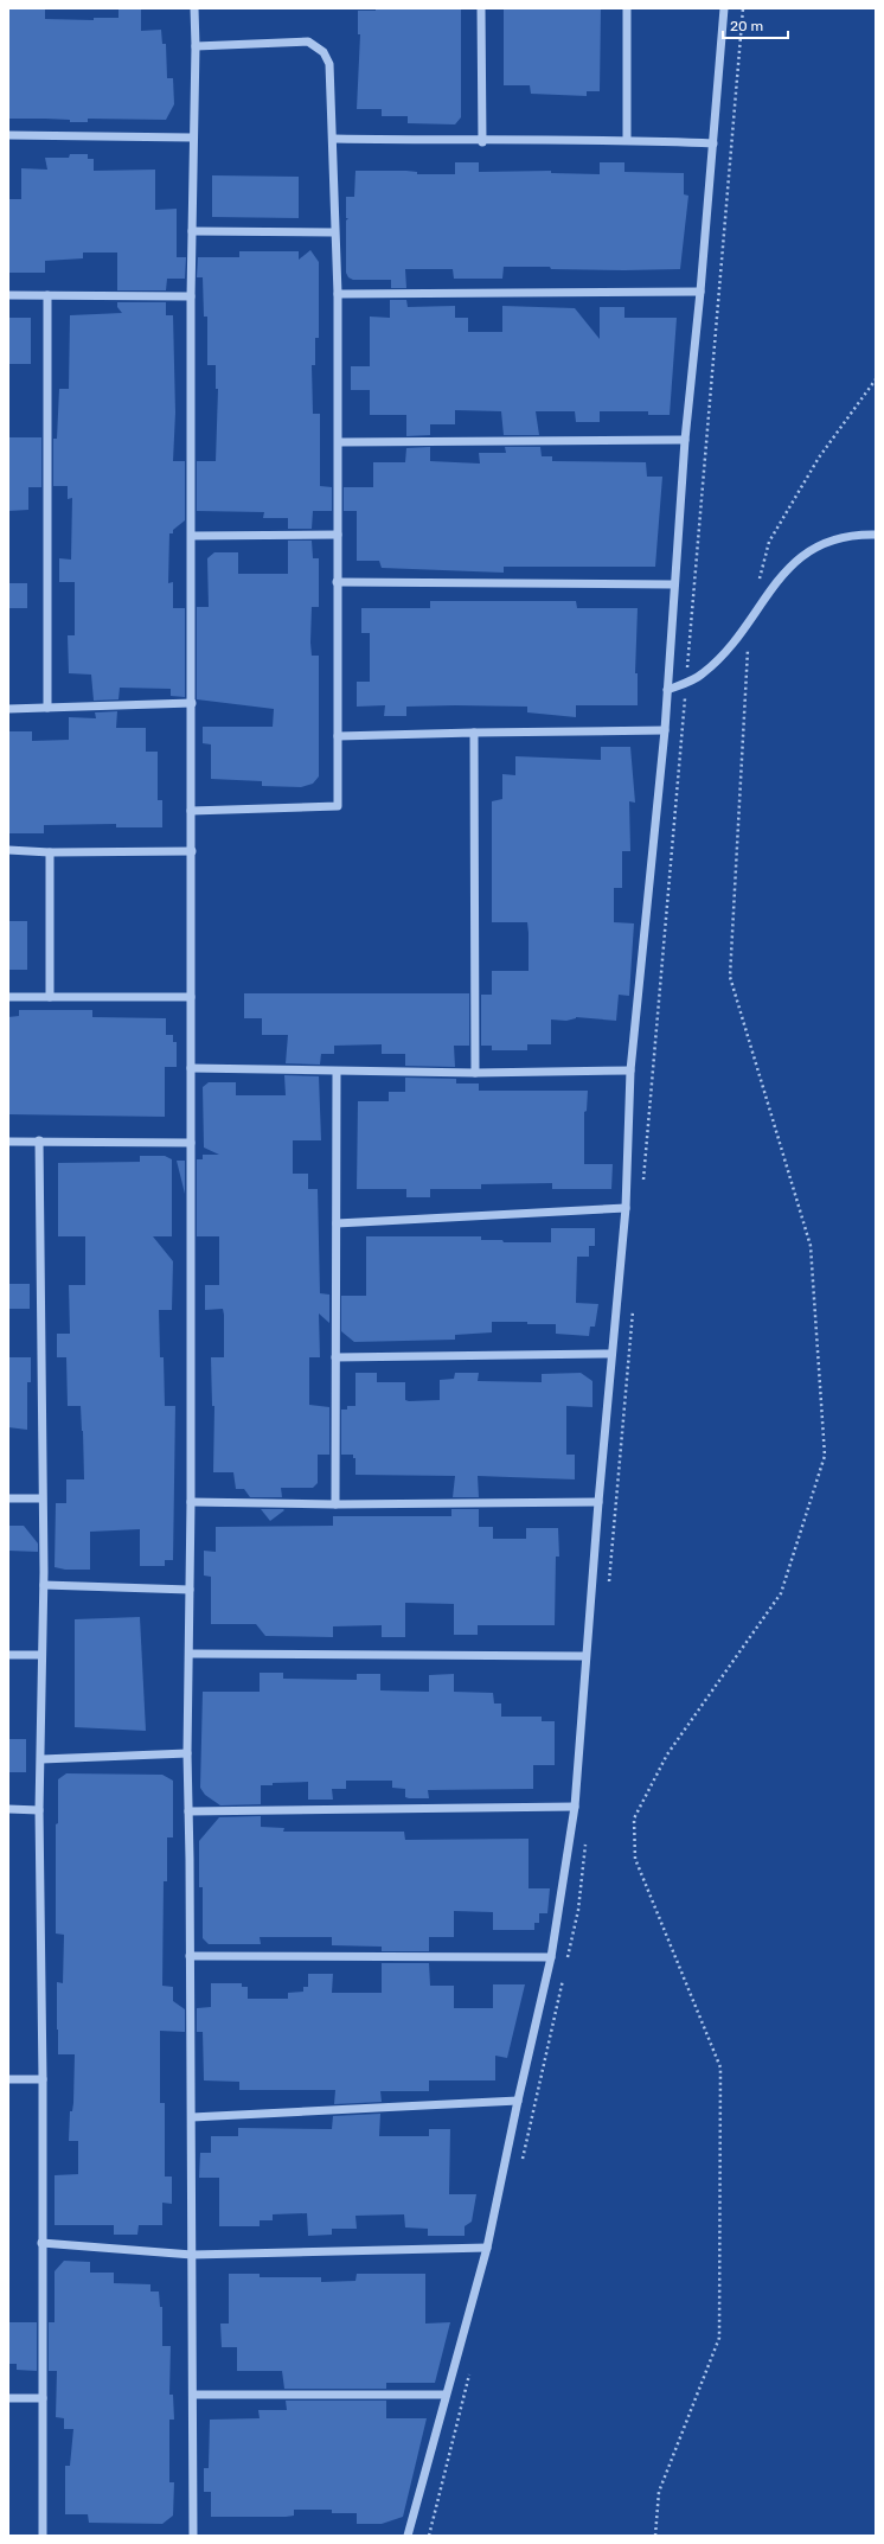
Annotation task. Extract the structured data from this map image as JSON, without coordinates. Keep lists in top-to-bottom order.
{
  "scale_bar": "20 m"
}
